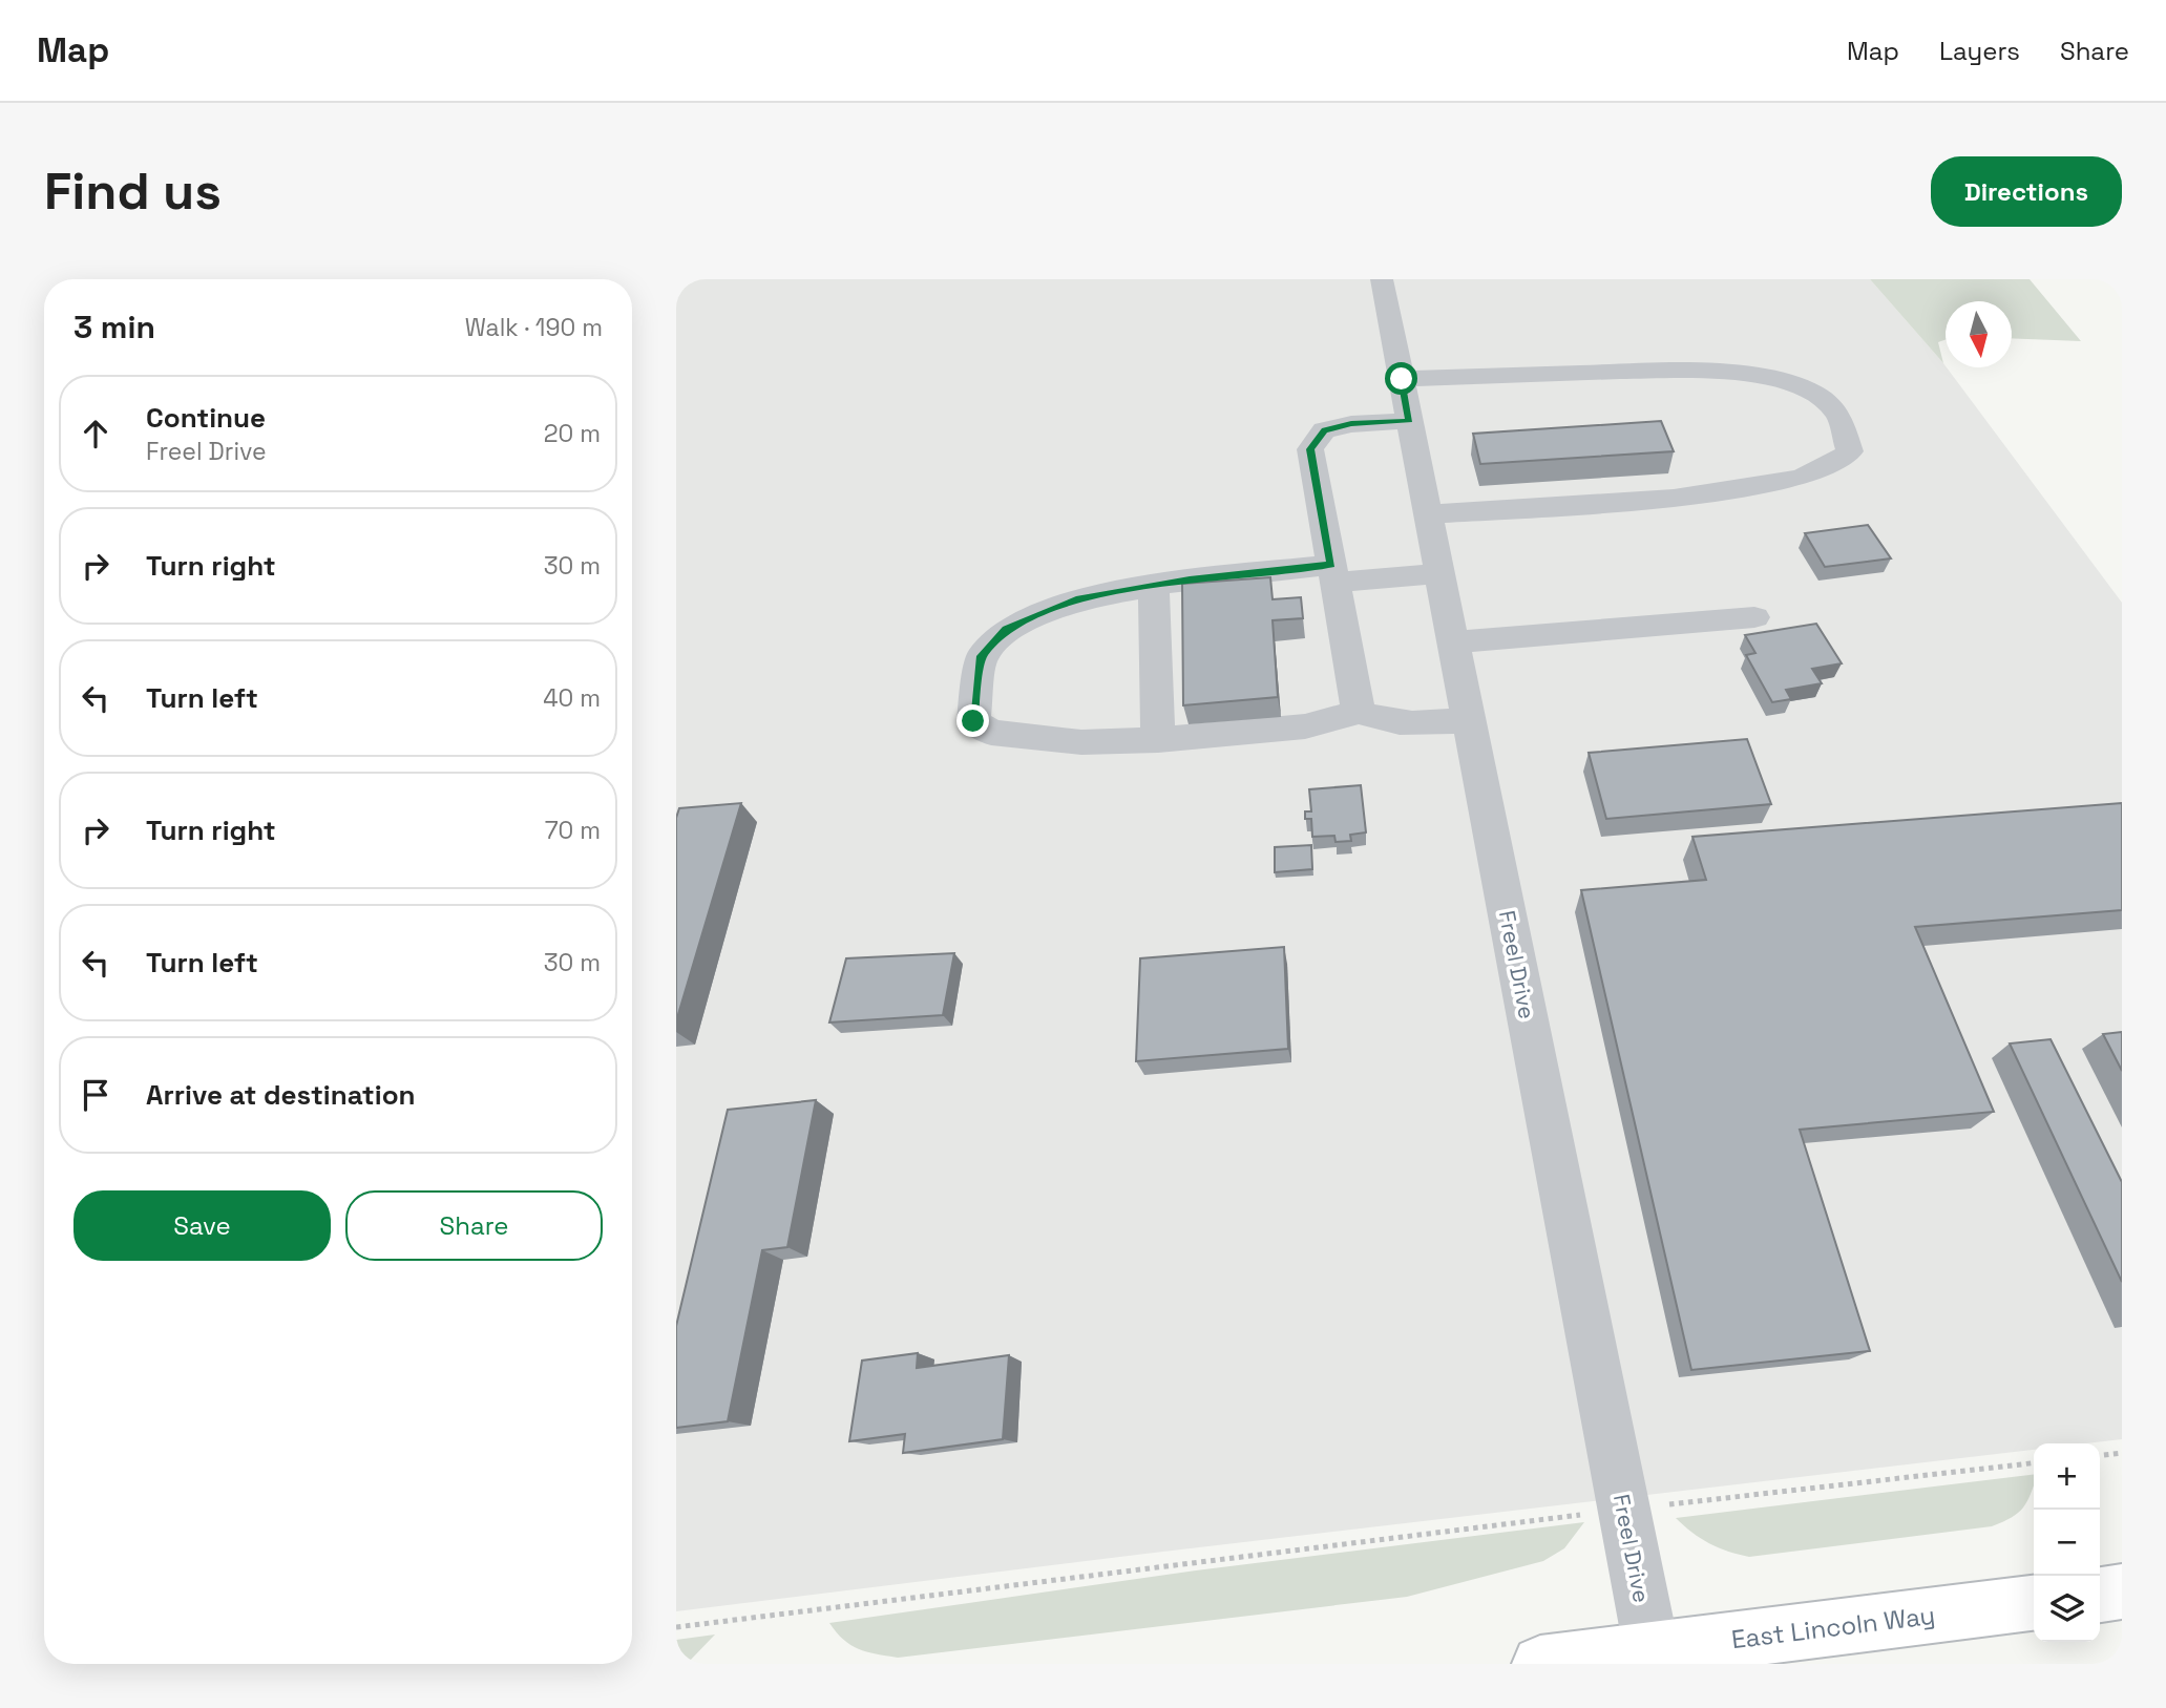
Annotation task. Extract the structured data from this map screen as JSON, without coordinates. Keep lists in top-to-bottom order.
{
  "streets": {
    "main road": ["East Lincoln Way"],
    "street": ["Freel Drive"]
  },
  "crossings": [
    ["Freel Drive", "East Lincoln Way"]
  ],
  "north": "bottom",
  "page": {
    "header": "Map",
    "nav": ["Map", "Layers", "Share"],
    "buttons": [
      "Directions",
      ["Save", "Share"]
    ],
    "title": "Find us",
    "heading": ["3 min", "Walk · 190 m"],
    "list": [
      ["Continue", "Freel Drive", "20 m"],
      ["Turn right", "30 m"],
      ["Turn left", "40 m"],
      ["Turn right", "70 m"],
      ["Turn left", "30 m"],
      "Arrive at destination"
    ],
    "map_buttons": ["+", "−"]
  }
}
